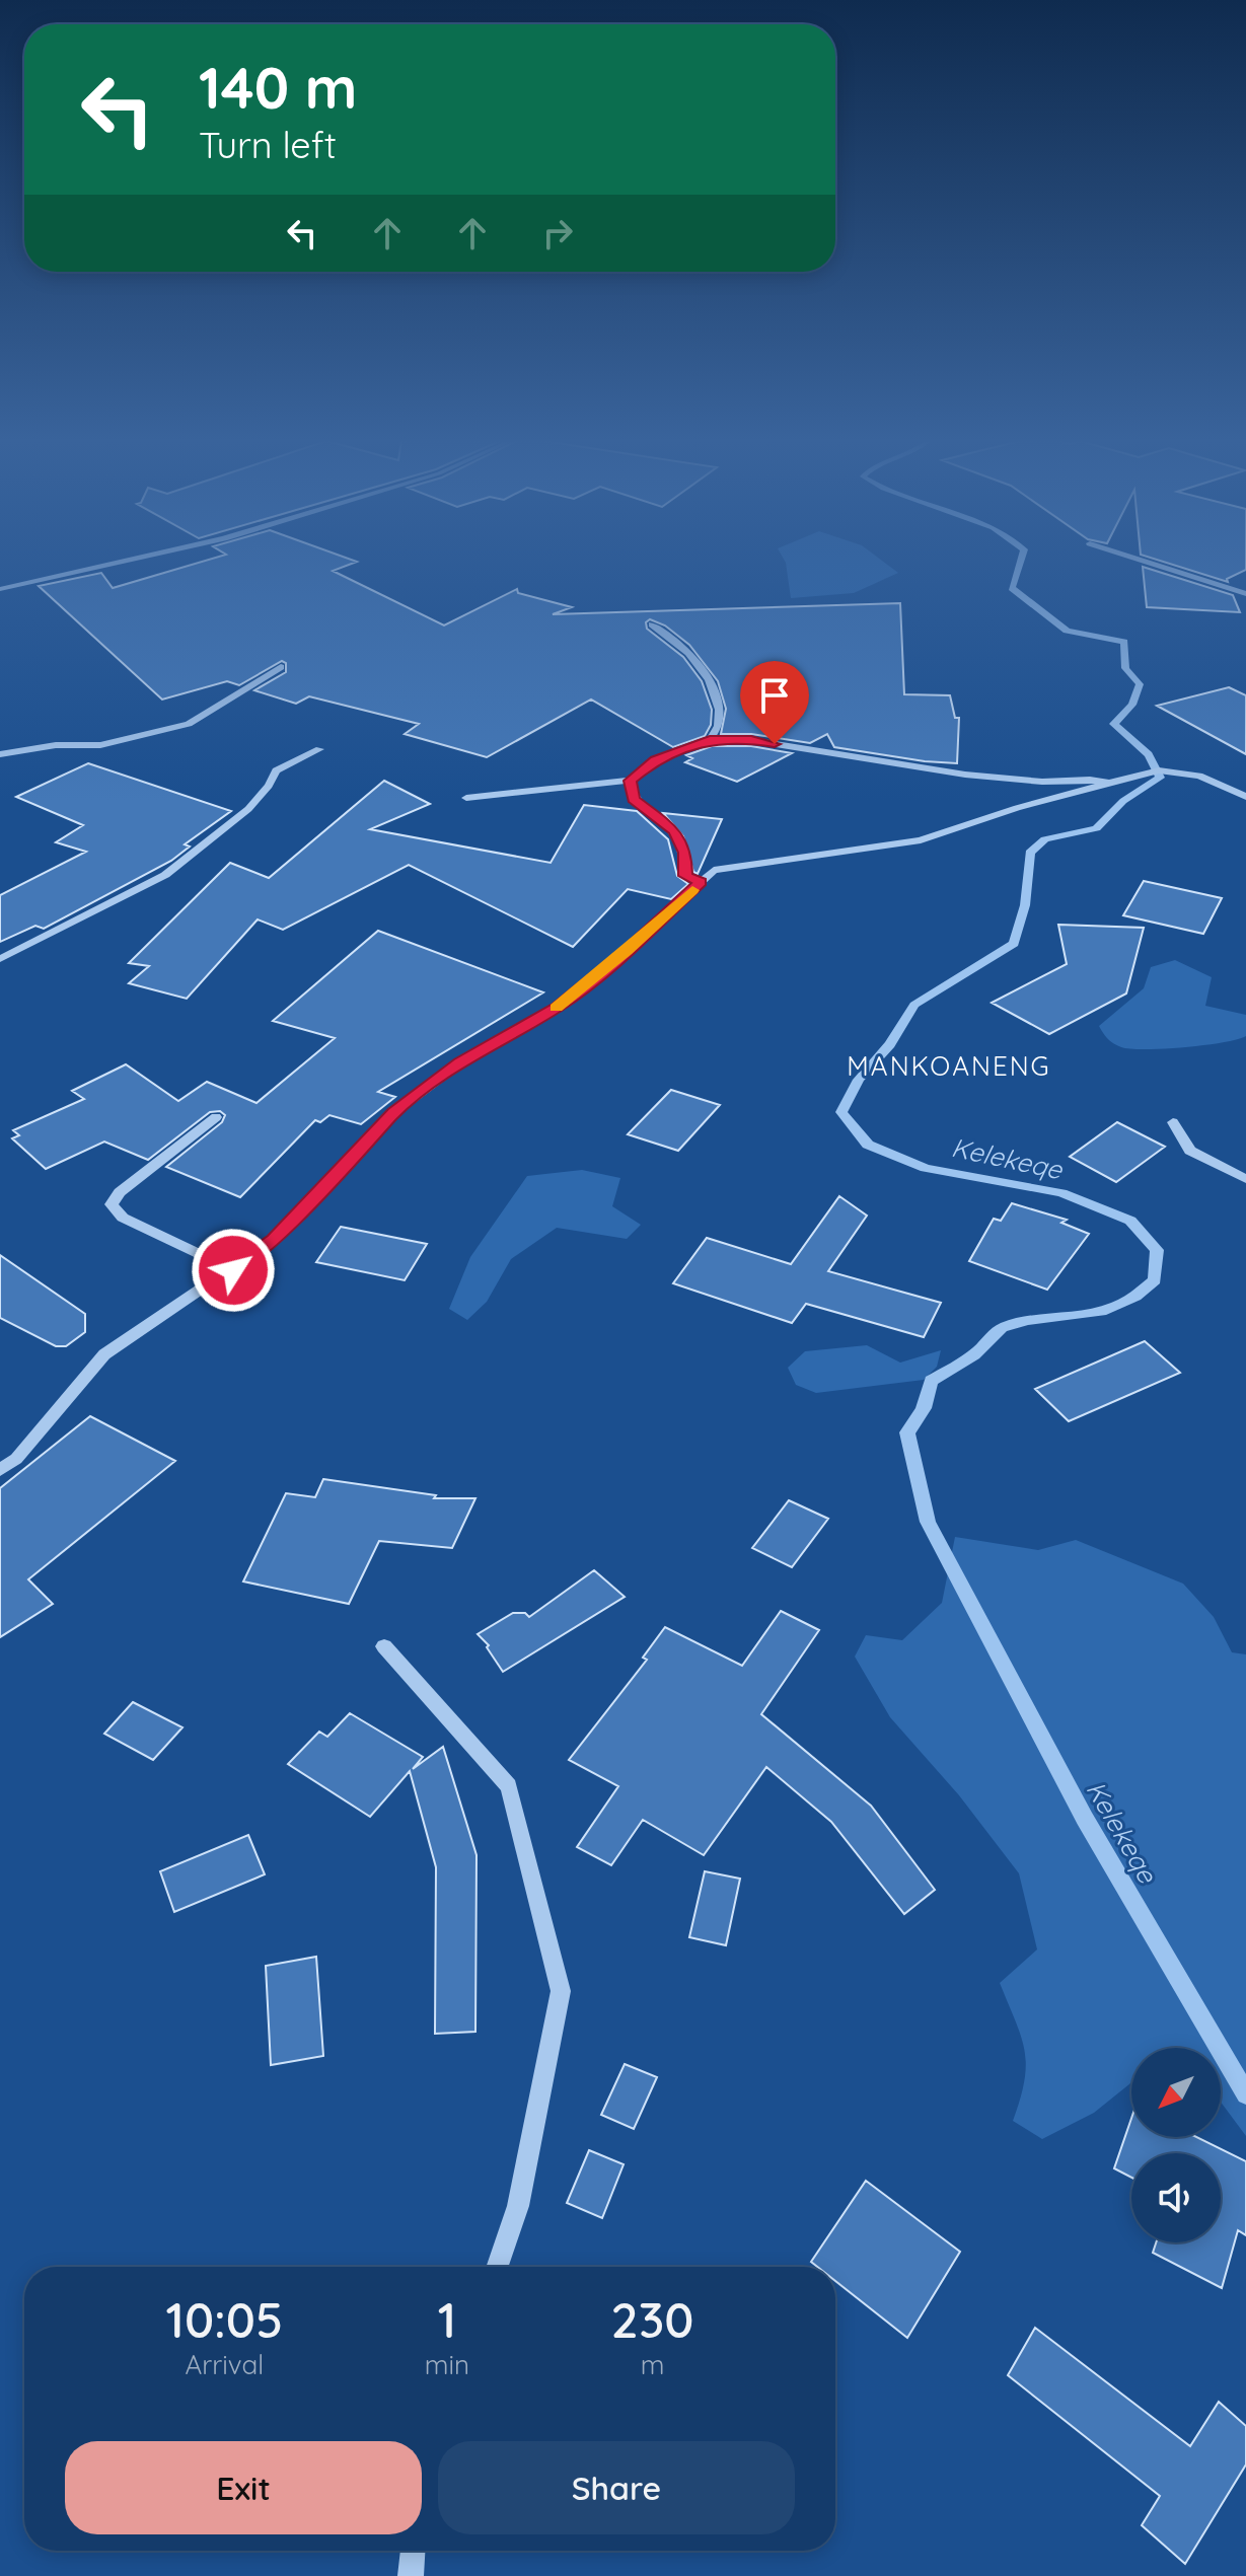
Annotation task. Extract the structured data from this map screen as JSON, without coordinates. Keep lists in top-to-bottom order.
{
  "districts": ["MANKOANENG"],
  "water": ["Kelekeqe"],
  "north": "bottom left",
  "page": {
    "turn": ["140 m", "Turn left"],
    "eta": [
      "10:05",
      "Arrival",
      "1",
      "min",
      "230",
      "m"
    ],
    "buttons": ["Exit", "Share"]
  }
}
